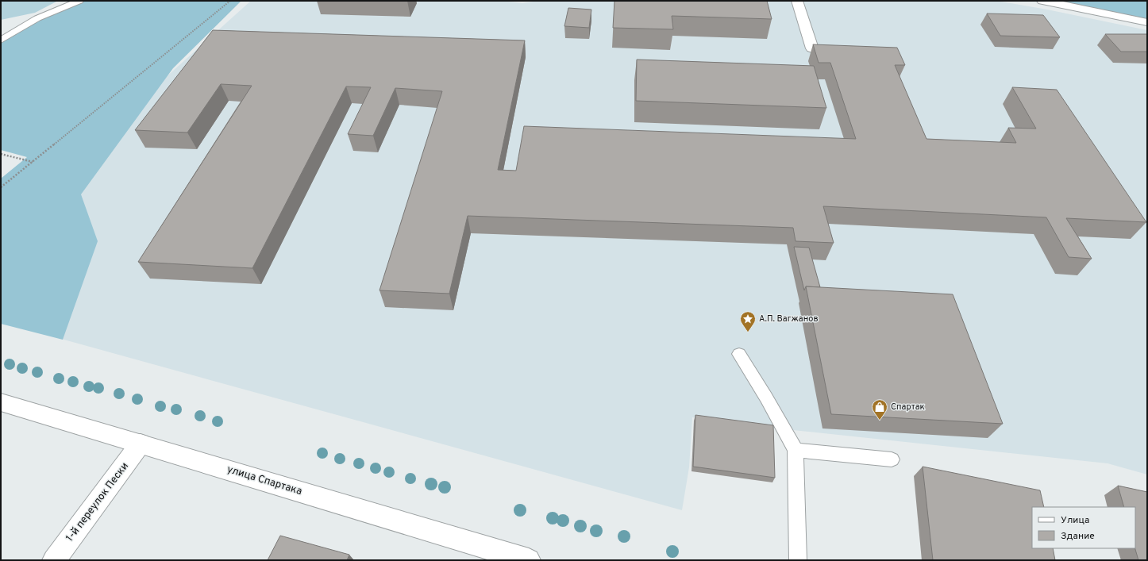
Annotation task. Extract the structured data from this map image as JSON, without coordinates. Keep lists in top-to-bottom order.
{
  "streets": {
    "main road": ["улица Спартака", "1-й переулок Пески"]
  },
  "crossings": [
    ["улица Спартака", "1-й переулок Пески"]
  ],
  "places": {
    "place": ["А.П. Вагжанов"],
    "shop": ["Спартак"]
  },
  "legend": ["Улица", "Здание"]
}
